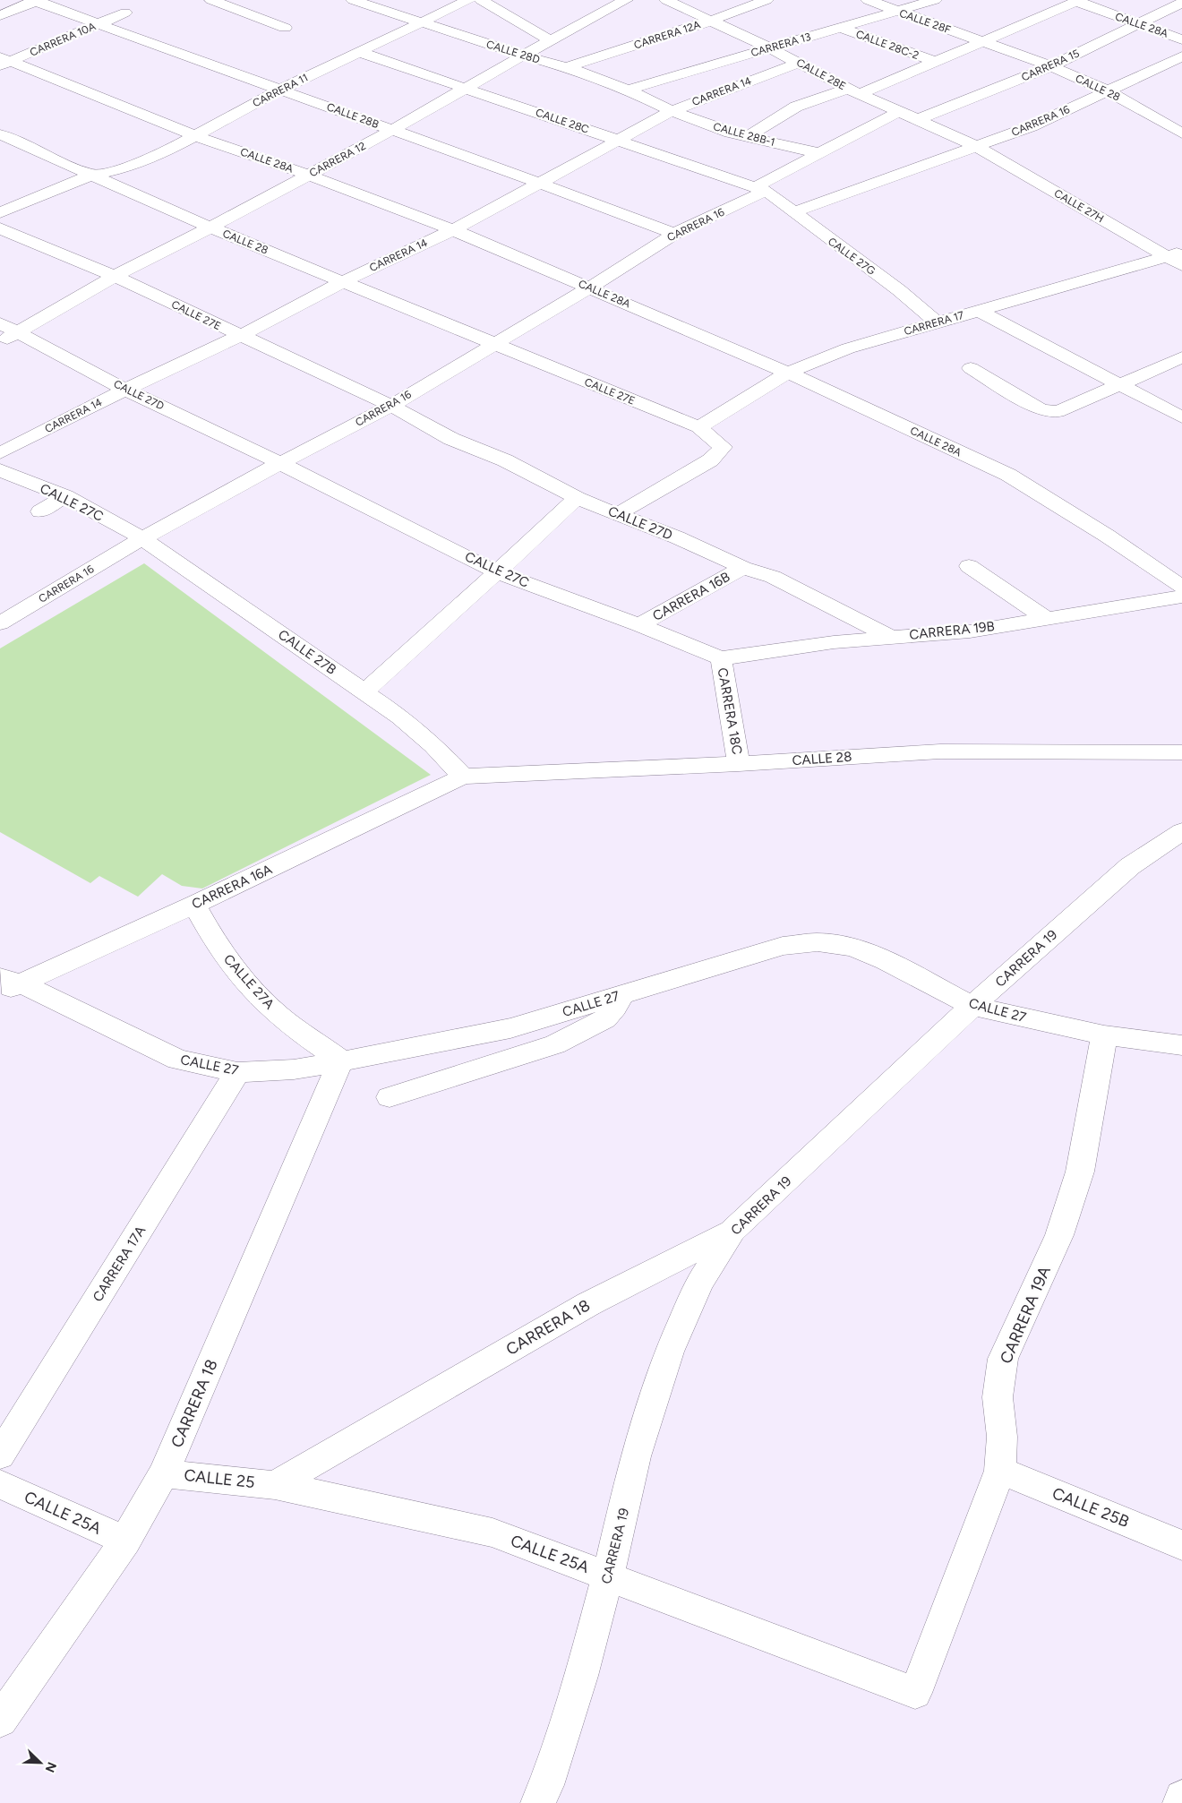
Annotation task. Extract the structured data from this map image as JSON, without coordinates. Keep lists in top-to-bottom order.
{
  "streets": {
    "street": [
      "CALLE 28F",
      "CALLE 28A",
      "CARRERA 12A",
      "CARRERA 10A",
      "CARRERA 13",
      "CALLE 28C-2",
      "CALLE 28D",
      "CARRERA 15",
      "CALLE 28E",
      "CALLE 28",
      "CARRERA 11",
      "CARRERA 14",
      "CALLE 28B",
      "CALLE 28C",
      "CARRERA 16",
      "CALLE 28B-1",
      "CARRERA 12",
      "CALLE 27H",
      "CALLE 27G",
      "CALLE 27E",
      "CARRERA 17",
      "CALLE 27D",
      "CALLE 27C",
      "CARRERA 16B",
      "CARRERA 19B",
      "CALLE 27B",
      "CARRERA 18C",
      "CARRERA 16A",
      "CARRERA 19",
      "CALLE 27A",
      "CALLE 27",
      "CARRERA 17A",
      "CARRERA 19A",
      "CARRERA 18",
      "CALLE 25",
      "CALLE 25B",
      "CALLE 25A"
    ]
  },
  "crossings": [
    ["CALLE 28F", "CARRERA 13"],
    ["CALLE 28F", "CALLE 28"],
    ["CALLE 28A", "CARRERA 10A"],
    ["CALLE 28A", "CARRERA 15"],
    ["CALLE 28A", "CARRERA 11"],
    ["CALLE 28A", "CARRERA 14"],
    ["CALLE 28A", "CARRERA 16"],
    ["CALLE 28A", "CARRERA 12"],
    ["CALLE 28A", "CARRERA 17"],
    ["CARRERA 12A", "CALLE 28D"],
    ["CARRERA 12A", "CALLE 28E"],
    ["CARRERA 10A", "CALLE 28B"],
    ["CARRERA 13", "CALLE 28C-2"],
    ["CARRERA 13", "CALLE 28D"],
    ["CARRERA 13", "CALLE 28E"],
    ["CALLE 28D", "CARRERA 11"],
    ["CALLE 28D", "CARRERA 14"],
    ["CALLE 28D", "CALLE 28B-1"],
    ["CALLE 28D", "CARRERA 12"],
    ["CARRERA 15", "CALLE 28E"],
    ["CARRERA 15", "CALLE 28"],
    ["CALLE 28E", "CARRERA 14"],
    ["CALLE 28E", "CARRERA 16"],
    ["CALLE 28E", "CALLE 27H"],
    ["CALLE 28", "CARRERA 11"],
    ["CALLE 28", "CARRERA 14"],
    ["CALLE 28", "CARRERA 16"],
    ["CALLE 28", "CARRERA 12"],
    ["CALLE 28", "CALLE 27E"],
    ["CALLE 28", "CALLE 27B"],
    ["CALLE 28", "CARRERA 18C"],
    ["CALLE 28", "CARRERA 16A"],
    ["CARRERA 11", "CALLE 28B"],
    ["CARRERA 11", "CALLE 28C"],
    ["CARRERA 14", "CALLE 28B"],
    ["CARRERA 14", "CALLE 28C"],
    ["CARRERA 14", "CALLE 28B-1"],
    ["CARRERA 14", "CALLE 27E"],
    ["CARRERA 14", "CALLE 27D"],
    ["CALLE 28B", "CARRERA 16"],
    ["CALLE 28B", "CARRERA 12"],
    ["CALLE 28C", "CARRERA 16"],
    ["CALLE 28C", "CARRERA 12"],
    ["CALLE 28C", "CALLE 27G"],
    ["CARRERA 16", "CALLE 27H"],
    ["CARRERA 16", "CALLE 27G"],
    ["CARRERA 16", "CALLE 27E"],
    ["CARRERA 16", "CALLE 27D"],
    ["CARRERA 16", "CALLE 27C"],
    ["CARRERA 16", "CALLE 27B"],
    ["CARRERA 12", "CALLE 27E"],
    ["CARRERA 12", "CALLE 27D"],
    ["CALLE 27H", "CARRERA 17"],
    ["CALLE 27G", "CARRERA 17"],
    ["CALLE 27E", "CARRERA 17"],
    ["CALLE 27E", "CALLE 27D"],
    ["CALLE 27D", "CALLE 27C"],
    ["CALLE 27D", "CARRERA 16B"],
    ["CALLE 27D", "CARRERA 19B"],
    ["CALLE 27C", "CARRERA 16B"],
    ["CALLE 27C", "CARRERA 19B"],
    ["CALLE 27C", "CALLE 27B"],
    ["CALLE 27C", "CARRERA 18C"],
    ["CARRERA 19B", "CARRERA 18C"],
    ["CALLE 27B", "CARRERA 16A"],
    ["CARRERA 16A", "CALLE 27A"],
    ["CARRERA 16A", "CALLE 27"],
    ["CARRERA 19", "CALLE 27"],
    ["CARRERA 19", "CARRERA 18"],
    ["CARRERA 19", "CALLE 25A"],
    ["CALLE 27A", "CALLE 27"],
    ["CALLE 27A", "CARRERA 18"],
    ["CALLE 27", "CARRERA 17A"],
    ["CALLE 27", "CARRERA 19A"],
    ["CALLE 27", "CARRERA 18"],
    ["CARRERA 19A", "CALLE 25B"],
    ["CARRERA 19A", "CALLE 25A"],
    ["CARRERA 18", "CALLE 25"],
    ["CARRERA 18", "CALLE 25A"],
    ["CALLE 25", "CALLE 25A"]
  ],
  "north": "bottom right"
}
